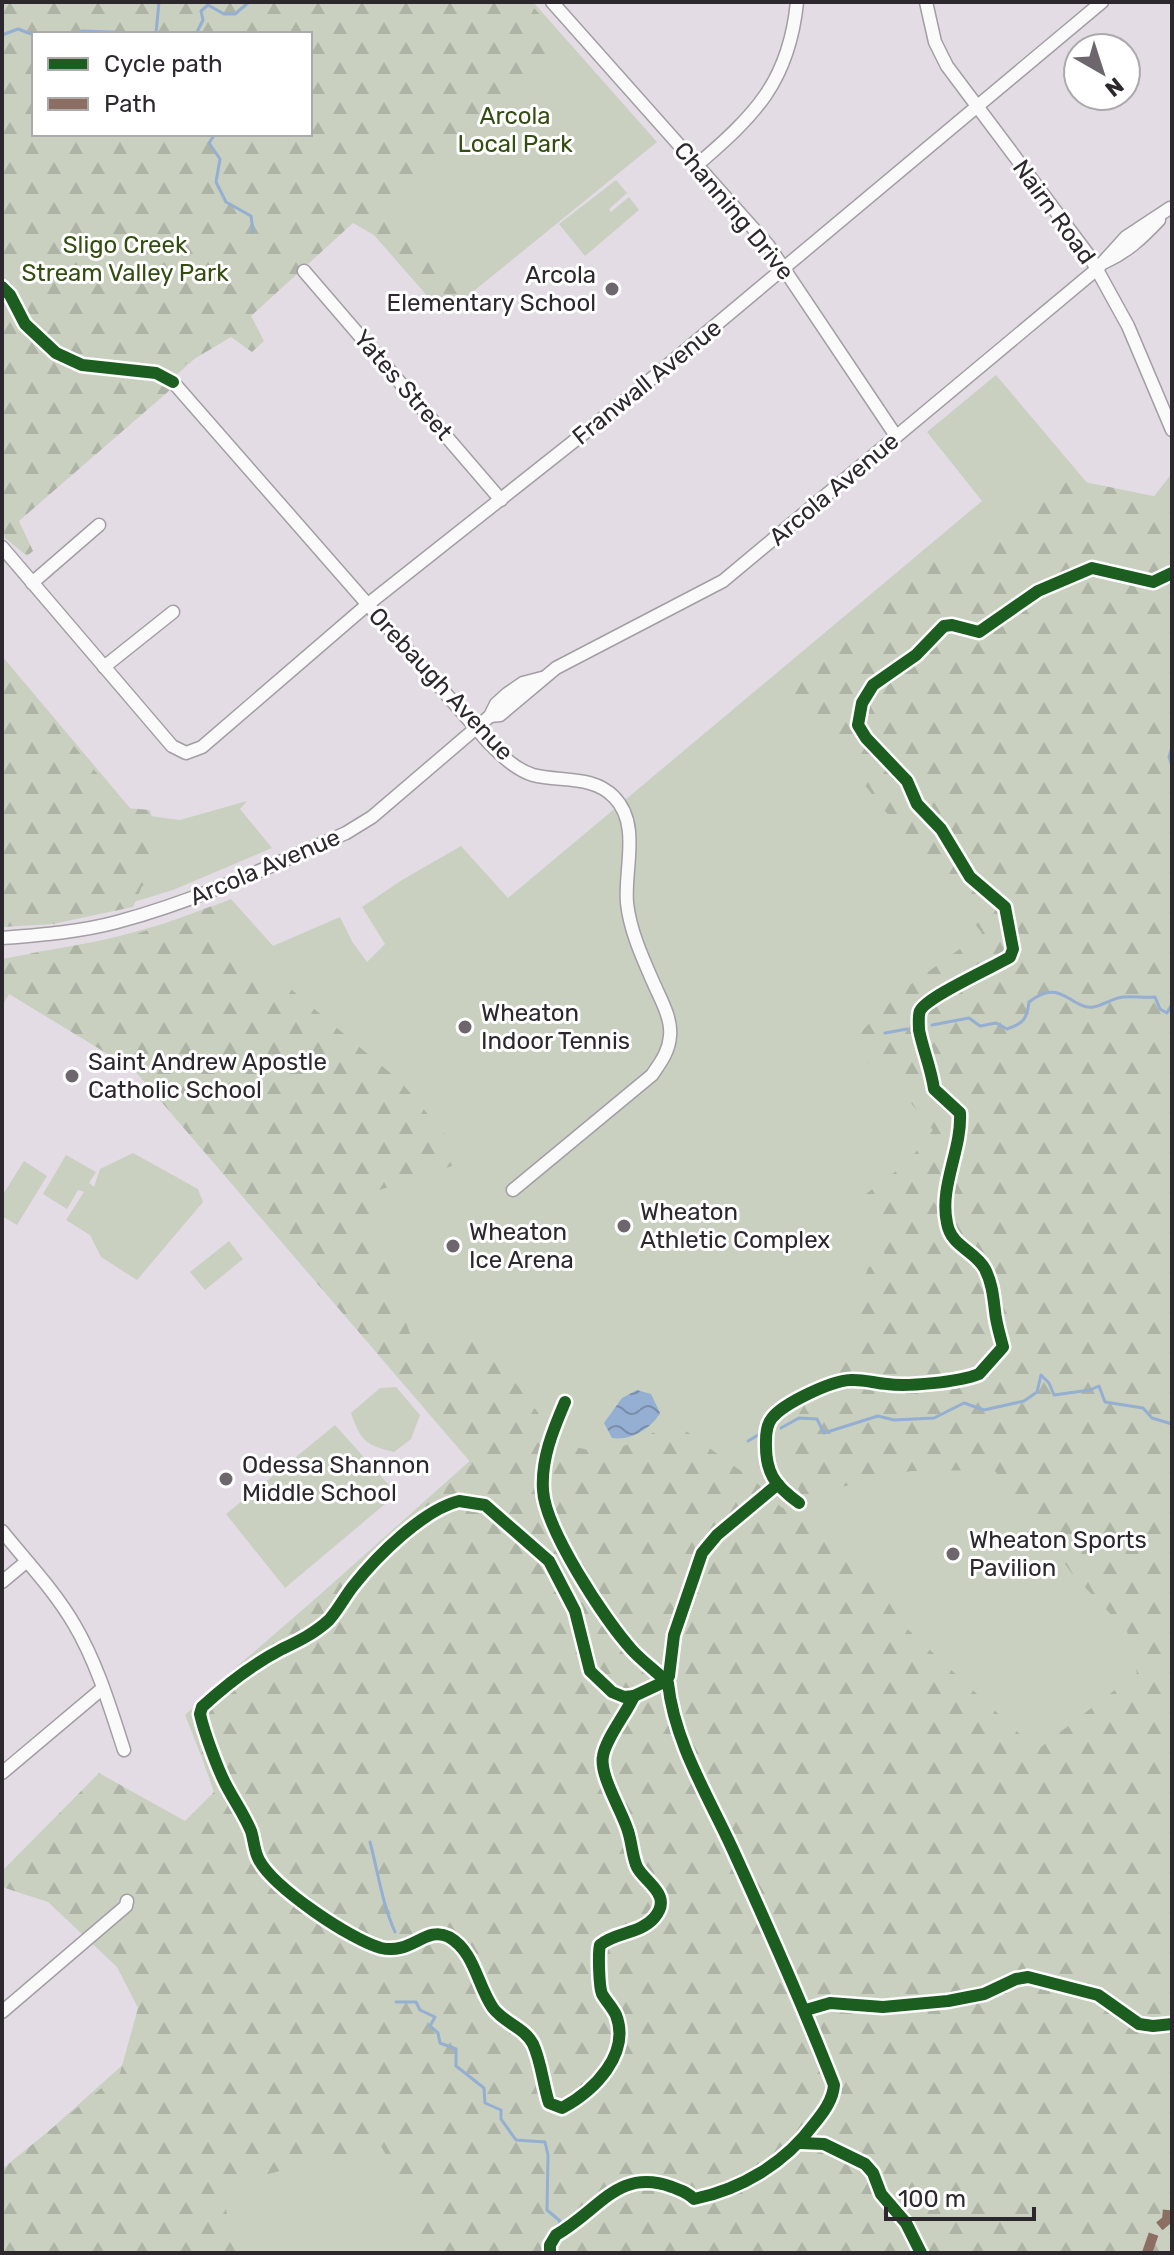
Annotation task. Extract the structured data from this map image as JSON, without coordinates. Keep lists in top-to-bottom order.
{
  "streets": {
    "street": [
      "Channing Drive",
      "Nairn Road",
      "Franwall Avenue",
      "Yates Street",
      "Arcola Avenue",
      "Orebaugh Avenue"
    ]
  },
  "crossings": [
    ["Channing Drive", "Franwall Avenue"],
    ["Channing Drive", "Arcola Avenue"],
    ["Nairn Road", "Franwall Avenue"],
    ["Nairn Road", "Arcola Avenue"],
    ["Franwall Avenue", "Yates Street"],
    ["Franwall Avenue", "Orebaugh Avenue"],
    ["Arcola Avenue", "Orebaugh Avenue"]
  ],
  "parks": ["Arcola Local Park", "Sligo Creek Stream Valley Park"],
  "places": [
    "Arcola Elementary School",
    "Wheaton Indoor Tennis",
    "Saint Andrew Apostle Catholic School",
    "Wheaton Athletic Complex",
    "Wheaton Ice Arena",
    "Odessa Shannon Middle School",
    "Wheaton Sports Pavilion"
  ],
  "legend": ["Cycle path", "Path"],
  "scale_bar": "100 m",
  "north": "bottom right"
}
